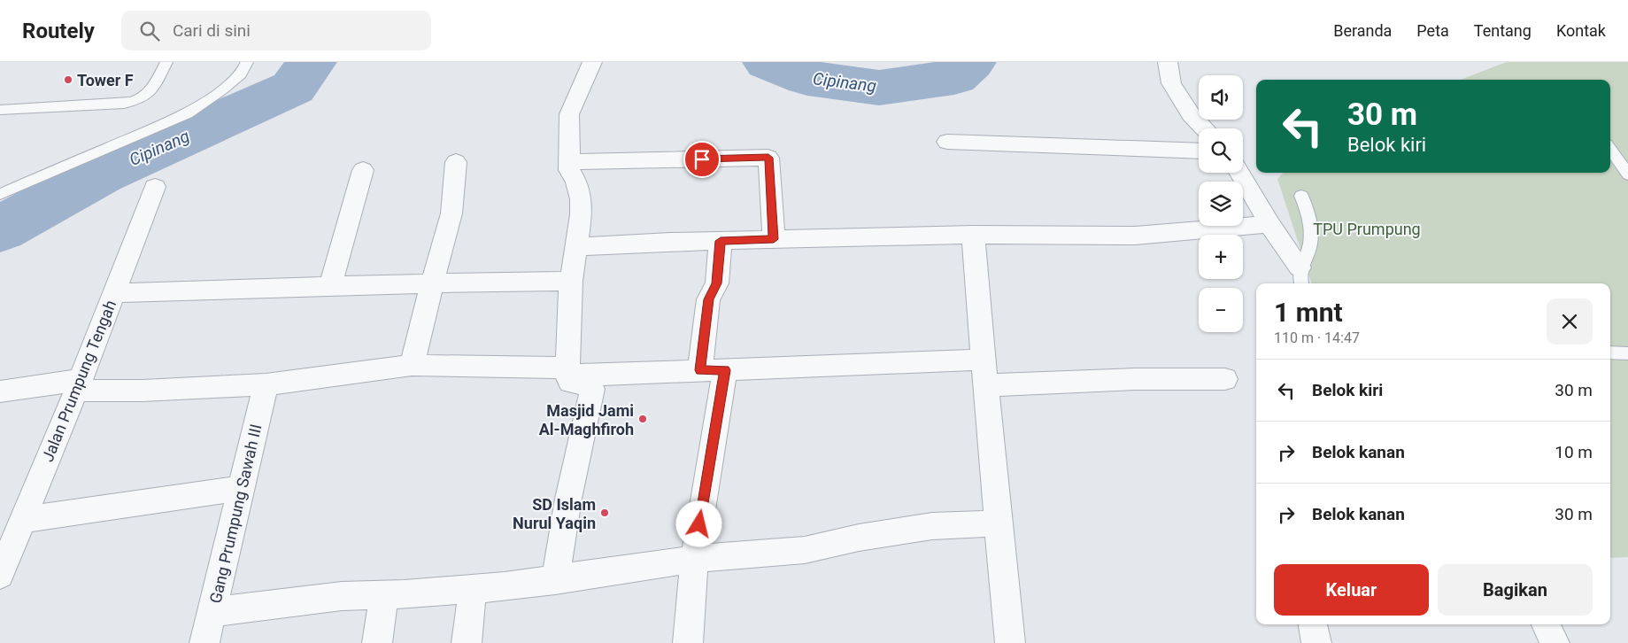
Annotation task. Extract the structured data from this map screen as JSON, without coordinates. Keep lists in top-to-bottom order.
{
  "streets": {
    "street": ["Jalan Prumpung Tengah", "Gang Prumpung Sawah III"]
  },
  "water": ["Cipinang"],
  "parks": ["TPU Prumpung"],
  "places": ["Tower F", "Masjid Jami Al-Maghfiroh", "SD Islam Nurul Yaqin"],
  "page": {
    "header": "Routely",
    "search": "Cari di sini",
    "nav": [
      "Beranda",
      "Peta",
      "Tentang",
      "Kontak"
    ],
    "map_buttons": ["+", "−"],
    "turn": ["30 m", "Belok kiri"],
    "heading": ["1 mnt", "110 m · 14:47"],
    "list": [
      {
        "name": "Belok kiri",
        "value": "30 m"
      },
      {
        "name": "Belok kanan",
        "value": "10 m"
      },
      {
        "name": "Belok kanan",
        "value": "30 m"
      }
    ],
    "buttons": ["Keluar", "Bagikan"]
  }
}
